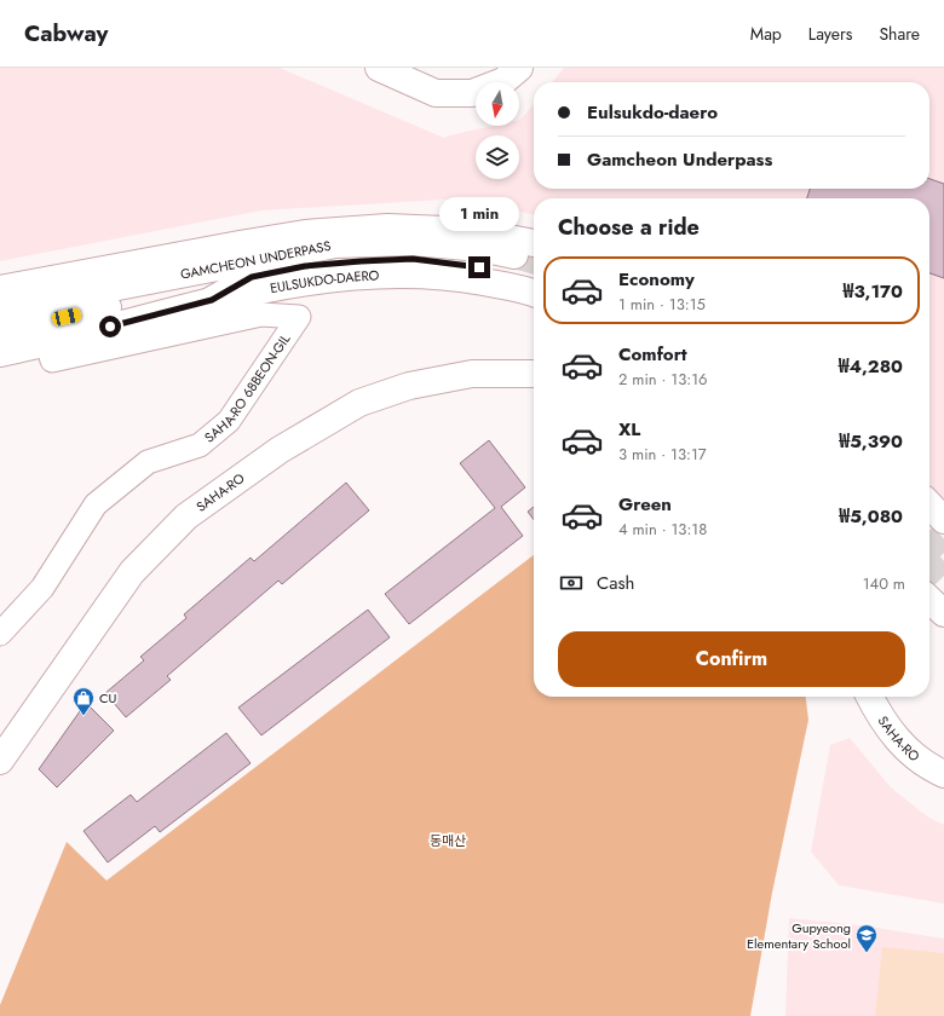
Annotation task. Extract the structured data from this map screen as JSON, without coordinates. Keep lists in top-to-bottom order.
{
  "streets": {
    "main road": ["GAMCHEON UNDERPASS", "EULSUKDO-DAERO", "SAHA-RO"],
    "street": ["SAHA-RO 68BEON-GIL"]
  },
  "crossings": [
    ["EULSUKDO-DAERO", "SAHA-RO 68BEON-GIL"]
  ],
  "parks": ["동매산"],
  "places": {
    "shop": ["CU"],
    "school or university": ["Gupyeong Elementary School"]
  },
  "north": "bottom",
  "page": {
    "header": "Cabway",
    "nav": ["Map", "Layers", "Share"],
    "banner": ["Eulsukdo-daero", "Gamcheon Underpass"],
    "bubble": "1 min",
    "heading": "Choose a ride",
    "list": [
      {
        "name": "Economy",
        "note": "1 min · 13:15",
        "value": "₩3,170"
      },
      {
        "name": "Comfort",
        "note": "2 min · 13:16",
        "value": "₩4,280"
      },
      {
        "name": "XL",
        "note": "3 min · 13:17",
        "value": "₩5,390"
      },
      {
        "name": "Green",
        "note": "4 min · 13:18",
        "value": "₩5,080"
      }
    ],
    "pay": ["Cash", "140 m"],
    "buttons": "Confirm"
  }
}
